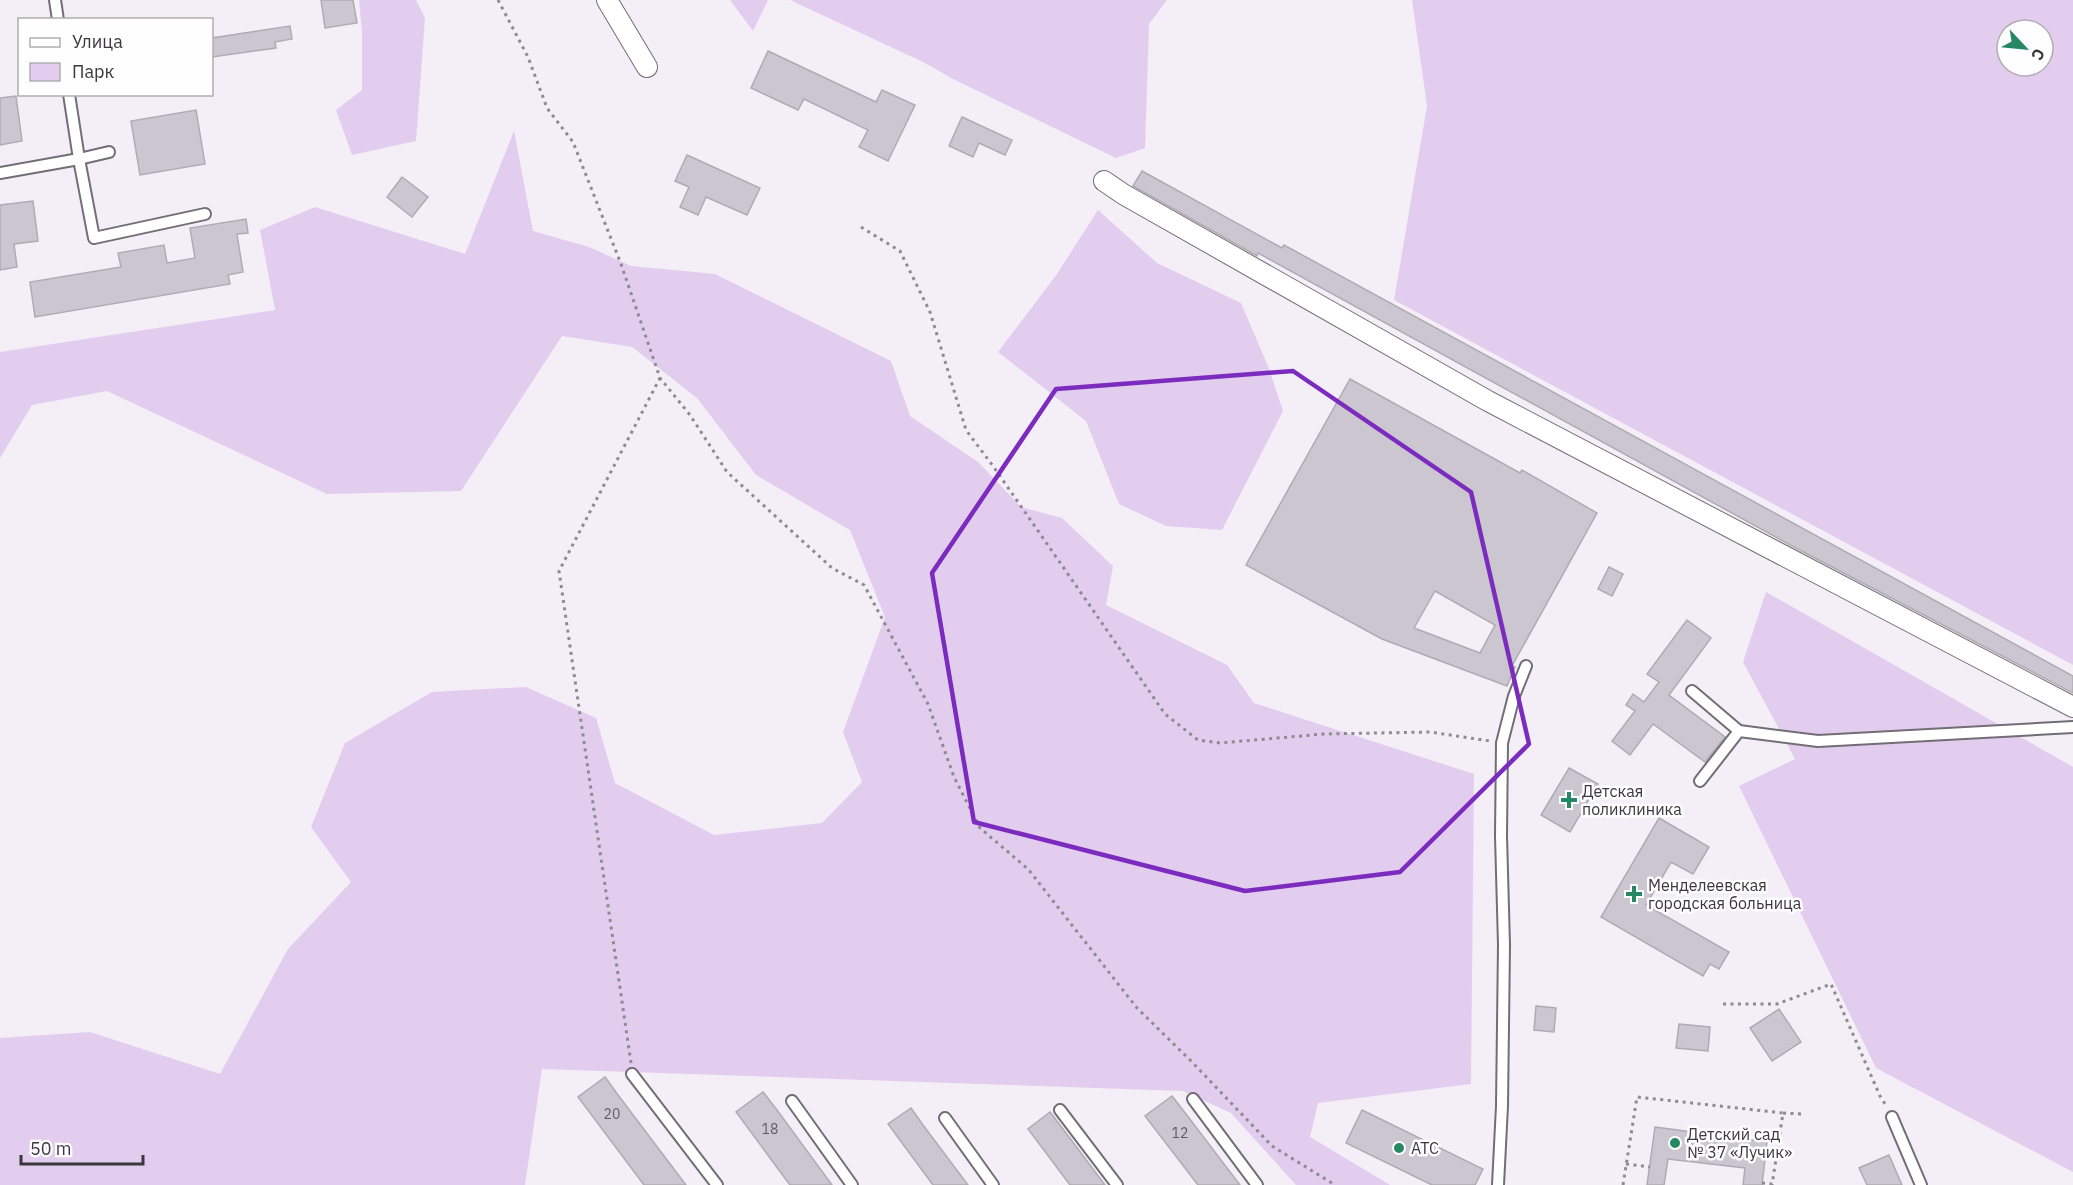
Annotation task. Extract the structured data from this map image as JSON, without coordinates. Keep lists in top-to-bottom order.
{
  "places": {
    "health": ["Детская поликлиника", "Менделеевская городская больница"],
    "other": ["Детский сад № 37 «Лучик»", "АТС"]
  },
  "house_numbers": ["20", "18", "12"],
  "legend": ["Улица", "Парк"],
  "scale_bar": "50 m",
  "north": "bottom right"
}
